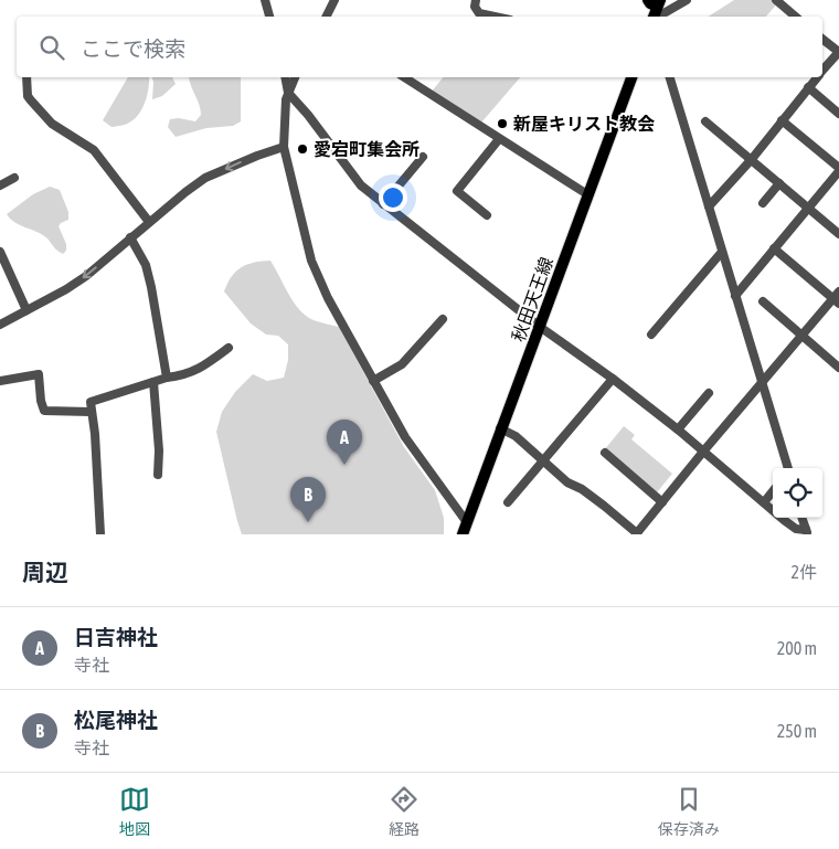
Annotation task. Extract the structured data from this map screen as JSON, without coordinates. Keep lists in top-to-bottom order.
{
  "streets": {
    "main road": ["秋田天王線"]
  },
  "places": ["新屋キリスト教会", "愛宕町集会所"],
  "page": {
    "search": "ここで検索",
    "pins": ["A", "B"],
    "heading": ["周辺", "2件"],
    "list": [
      {
        "mark": "A",
        "name": "日吉神社",
        "note": "寺社",
        "value": "200 m"
      },
      {
        "mark": "B",
        "name": "松尾神社",
        "note": "寺社",
        "value": "250 m"
      }
    ],
    "nav": ["地図", "経路", "保存済み"]
  }
}
